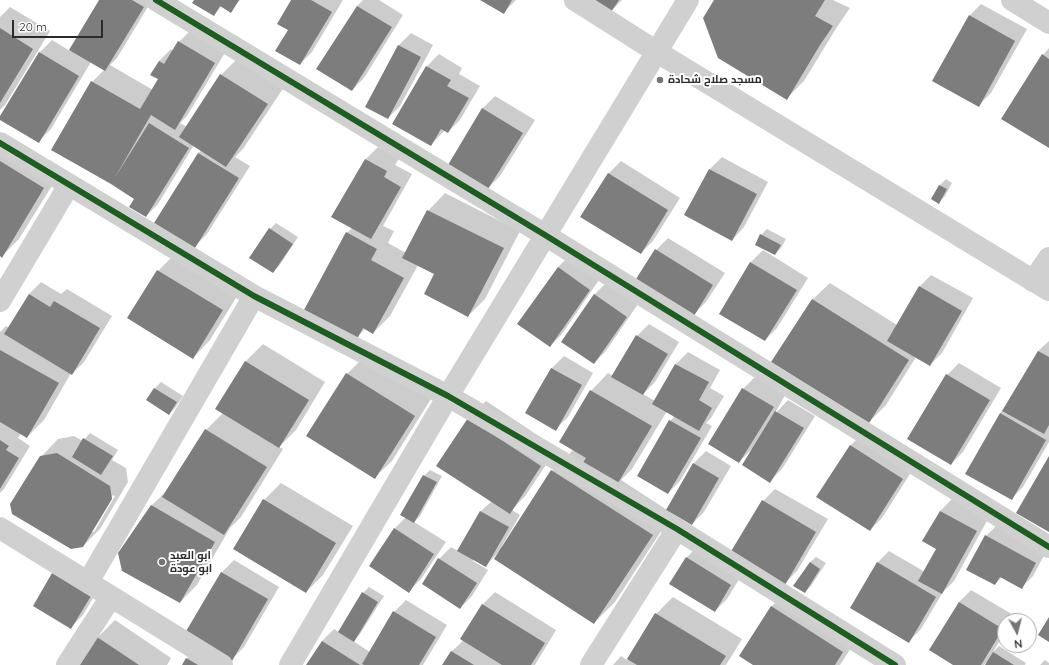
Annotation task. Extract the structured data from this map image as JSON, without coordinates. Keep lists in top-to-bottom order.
{
  "places": ["مسجد صلاح شحادة", "ابو العبد ابو عودة"],
  "scale_bar": "20 m",
  "north": "bottom"
}
